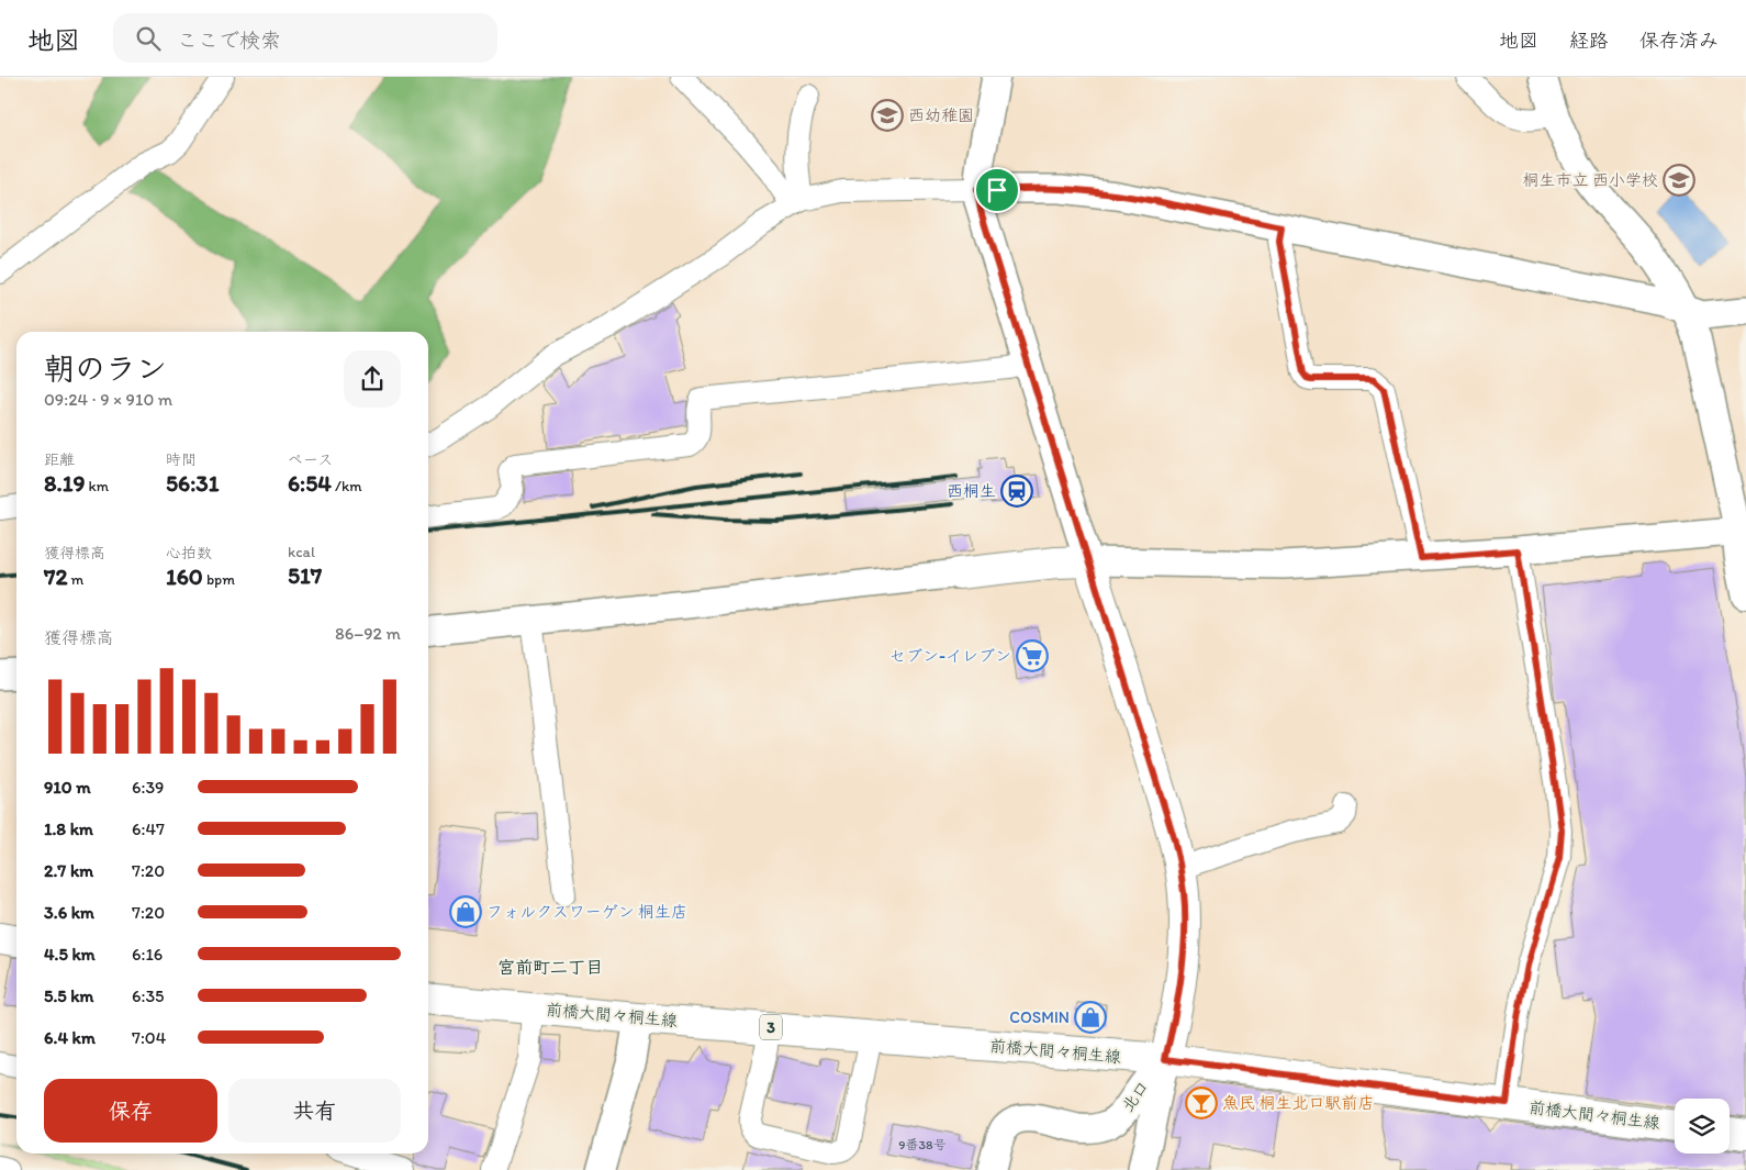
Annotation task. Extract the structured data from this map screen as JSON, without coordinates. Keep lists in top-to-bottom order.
{
  "streets": {
    "main road": ["前橋大間々桐生線", "3"],
    "street": ["北口"]
  },
  "crossings": [
    ["前橋大間々桐生線", "北口"]
  ],
  "districts": ["宮前町二丁目"],
  "places": {
    "school or university": ["西幼稚園", "桐生市立 西小学校"],
    "station": ["西桐生"],
    "supermarket": ["セブン-イレブン"],
    "shop": ["フォルクスワーゲン 桐生店", "COSMIN"],
    "bar": ["魚民 桐生北口駅前店"]
  },
  "house_numbers": ["9番38号"],
  "page": {
    "header": "地図",
    "search": "ここで検索",
    "nav": ["地図", "経路", "保存済み"],
    "heading": ["朝のラン", "09:24 · 9 × 910 m"],
    "stats": [
      ["距離", "8.19 km"],
      ["時間", "56:31"],
      ["ペース", "6:54 /km"],
      ["獲得標高", "72 m"],
      ["心拍数", "160 bpm"],
      ["kcal", "517"]
    ],
    "chart": ["獲得標高", "86–92 m"],
    "list": [
      {
        "name": "910 m",
        "note": "6:39"
      },
      {
        "name": "1.8 km",
        "note": "6:47"
      },
      {
        "name": "2.7 km",
        "note": "7:20"
      },
      {
        "name": "3.6 km",
        "note": "7:20"
      },
      {
        "name": "4.5 km",
        "note": "6:16"
      },
      {
        "name": "5.5 km",
        "note": "6:35"
      },
      {
        "name": "6.4 km",
        "note": "7:04"
      }
    ],
    "buttons": ["保存", "共有"]
  }
}
